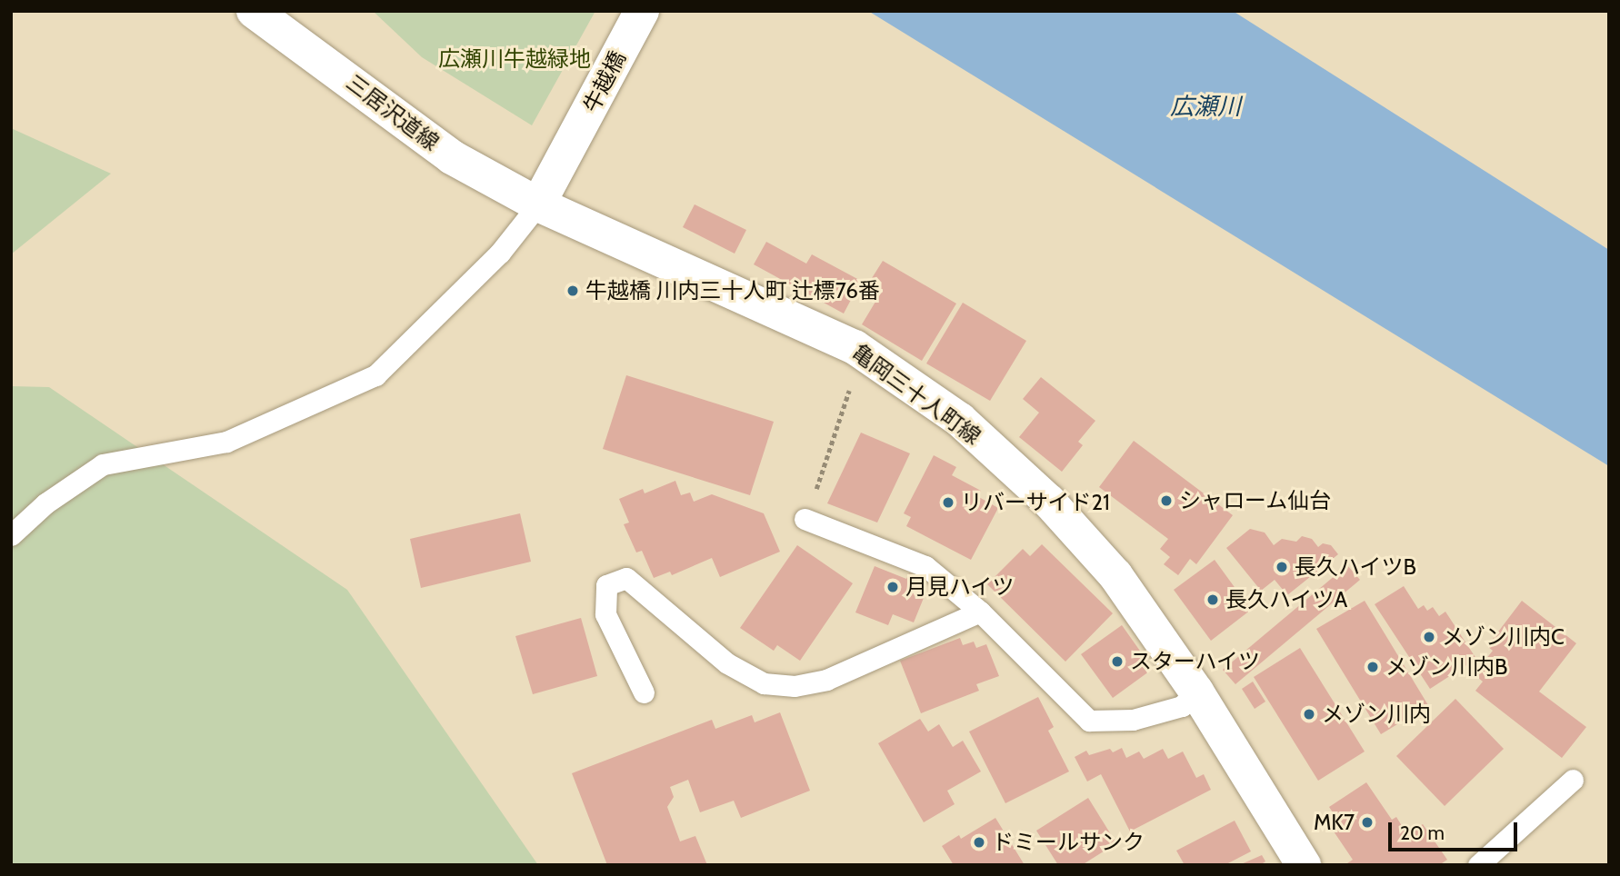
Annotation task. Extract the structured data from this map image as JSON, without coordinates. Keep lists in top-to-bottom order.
{
  "streets": {
    "street": ["牛越橋", "三居沢道線", "亀岡三十人町線"]
  },
  "crossings": [
    ["牛越橋", "三居沢道線"],
    ["牛越橋", "亀岡三十人町線"],
    ["三居沢道線", "亀岡三十人町線"]
  ],
  "water": ["広瀬川"],
  "parks": ["広瀬川牛越緑地"],
  "places": [
    "牛越橋 川内三十人町 辻標76番",
    "シャローム仙台",
    "リバーサイド21",
    "長久ハイツB",
    "月見ハイツ",
    "長久ハイツA",
    "メゾン川内C",
    "スターハイツ",
    "メゾン川内B",
    "メゾン川内",
    "MK7",
    "ドミールサンク"
  ],
  "scale_bar": "20 m"
}
